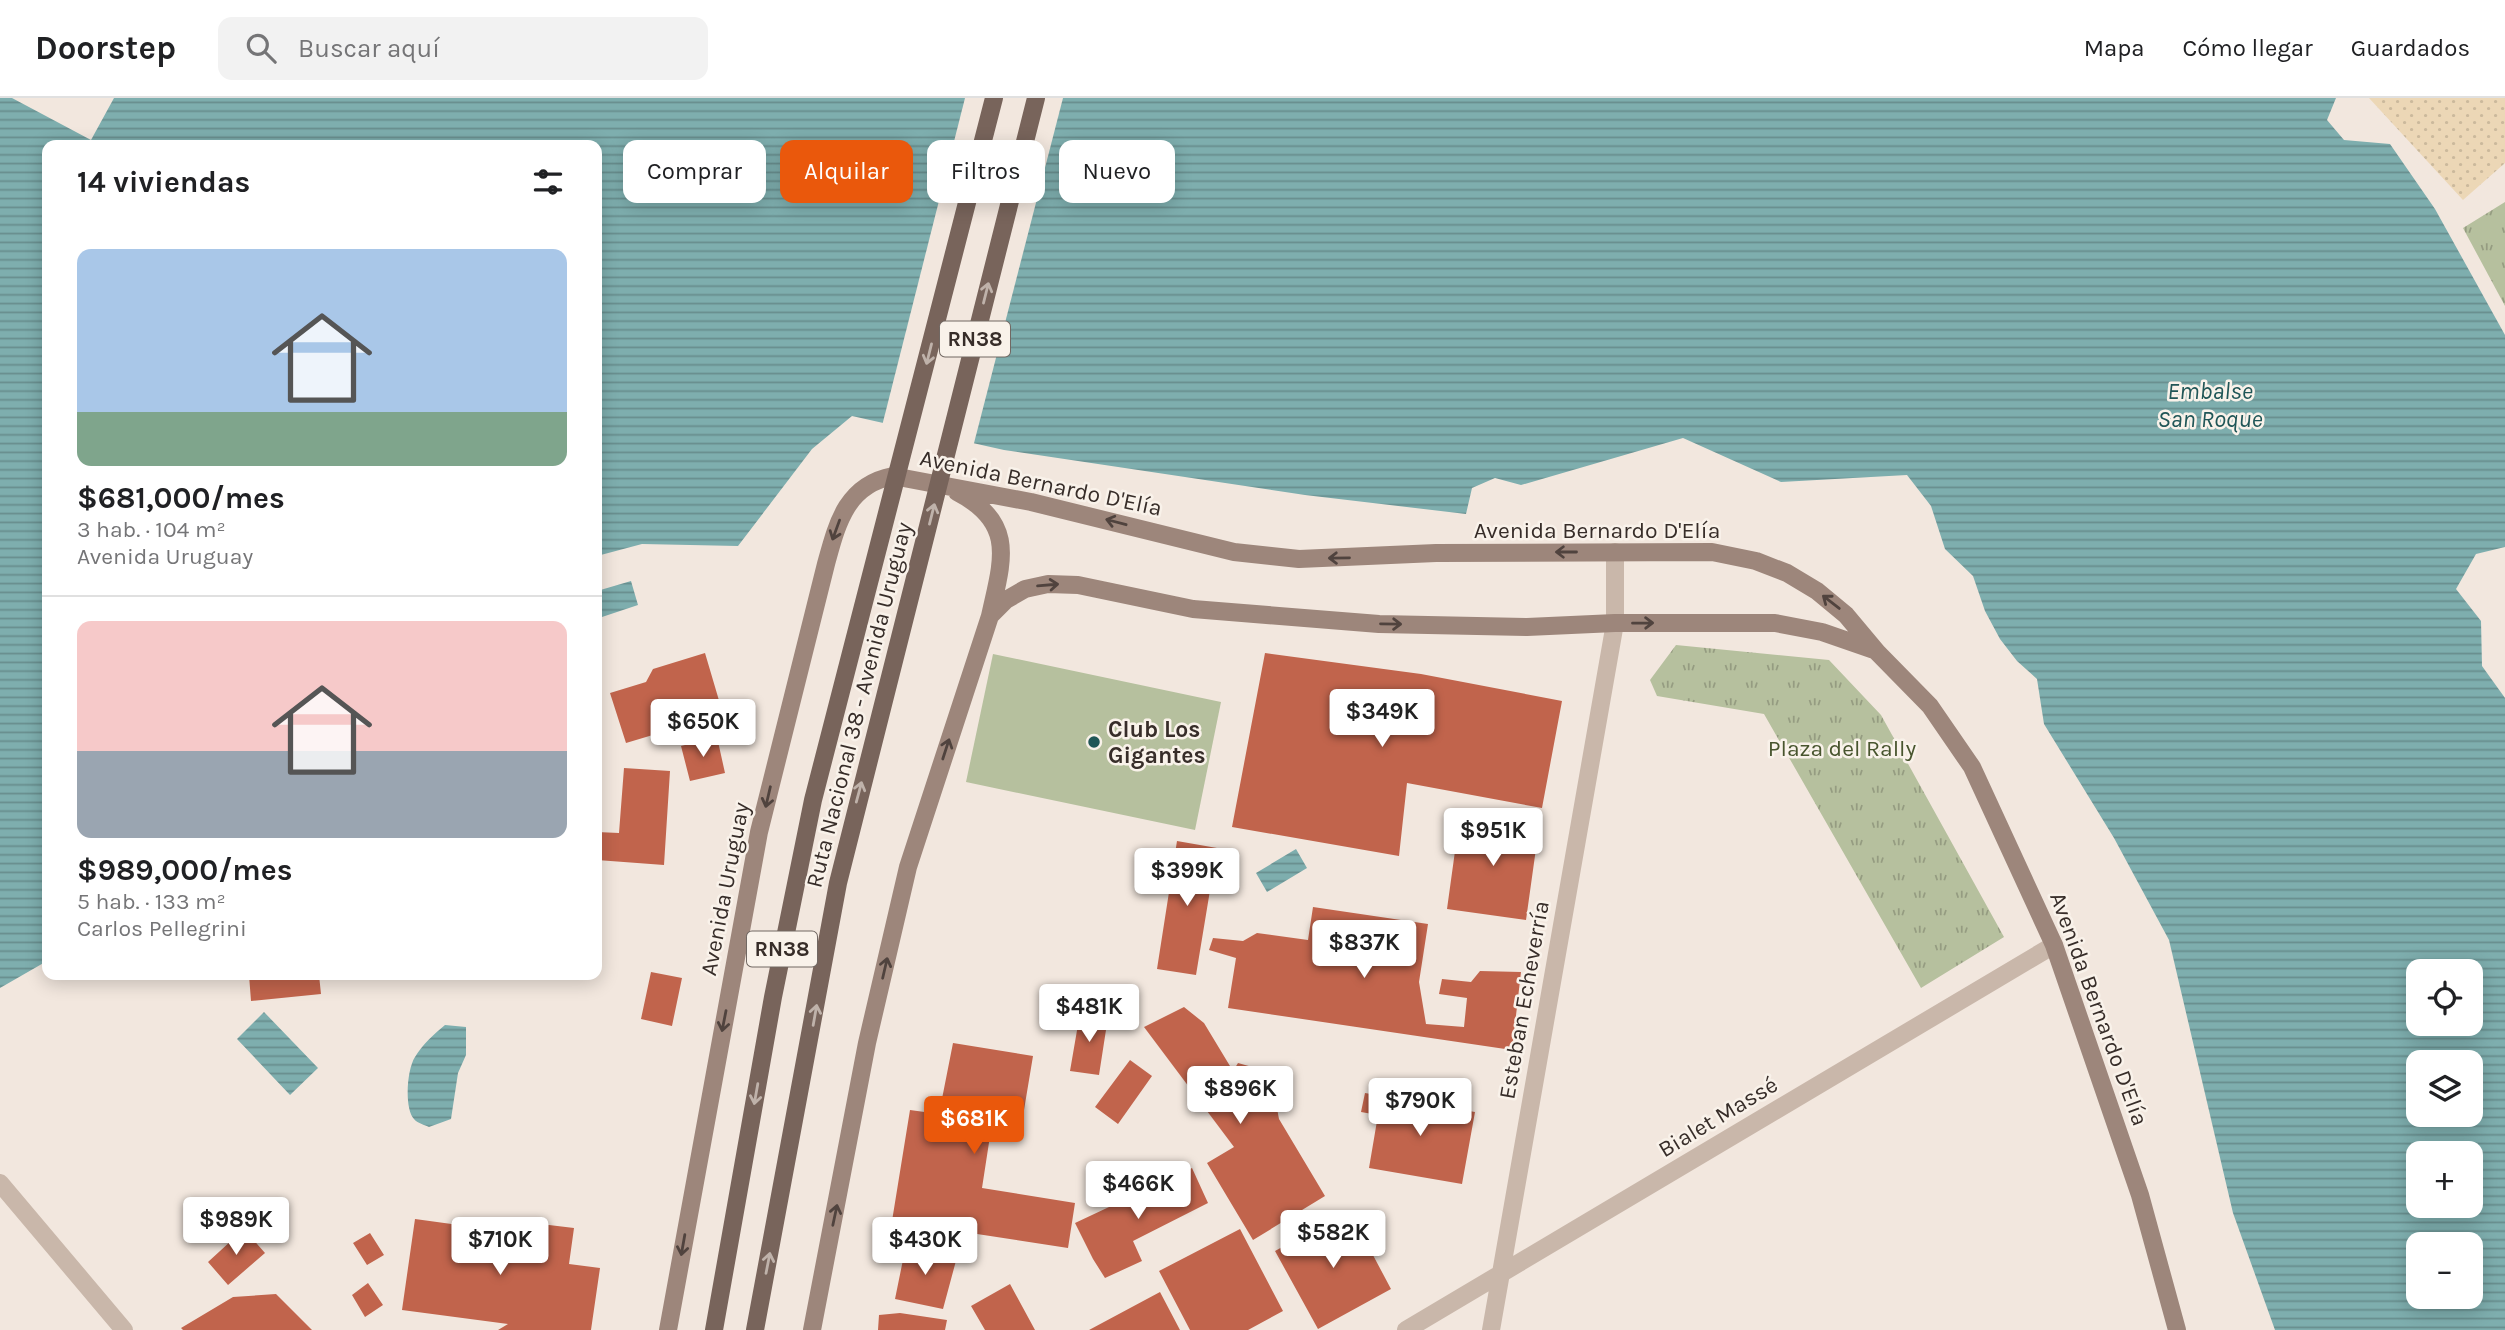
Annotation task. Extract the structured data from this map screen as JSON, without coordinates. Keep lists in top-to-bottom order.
{
  "streets": {
    "main road": [
      "RN38",
      "Avenida Bernardo D'Elía",
      "Ruta Nacional 38 - Avenida Uruguay",
      "Avenida Uruguay"
    ],
    "street": ["Esteban Echeverría", "Bialet Massé"]
  },
  "crossings": [
    ["Avenida Bernardo D'Elía", "Avenida Uruguay"],
    ["Avenida Bernardo D'Elía", "Esteban Echeverría"],
    ["Avenida Bernardo D'Elía", "Bialet Massé"],
    ["Esteban Echeverría", "Bialet Massé"]
  ],
  "water": ["Embalse San Roque"],
  "parks": ["Plaza del Rally"],
  "places": ["Club Los Gigantes"],
  "page": {
    "header": "Doorstep",
    "search": "Buscar aquí",
    "nav": ["Mapa", "Cómo llegar", "Guardados"],
    "chip": [
      "Comprar",
      "Alquilar",
      "Filtros",
      "Nuevo"
    ],
    "heading": "14 viviendas",
    "list": [
      {
        "name": "$681,000/mes",
        "note": "3 hab. · 104 m² · Avenida Uruguay"
      },
      {
        "name": "$989,000/mes",
        "note": "5 hab. · 133 m² · Carlos Pellegrini"
      }
    ],
    "price": [
      "$349K",
      "$650K",
      "$951K",
      "$399K",
      "$837K",
      "$481K",
      "$896K",
      "$790K",
      "$681K",
      "$466K",
      "$989K",
      "$582K",
      "$710K",
      "$430K"
    ],
    "map_buttons": ["+", "−"]
  }
}
